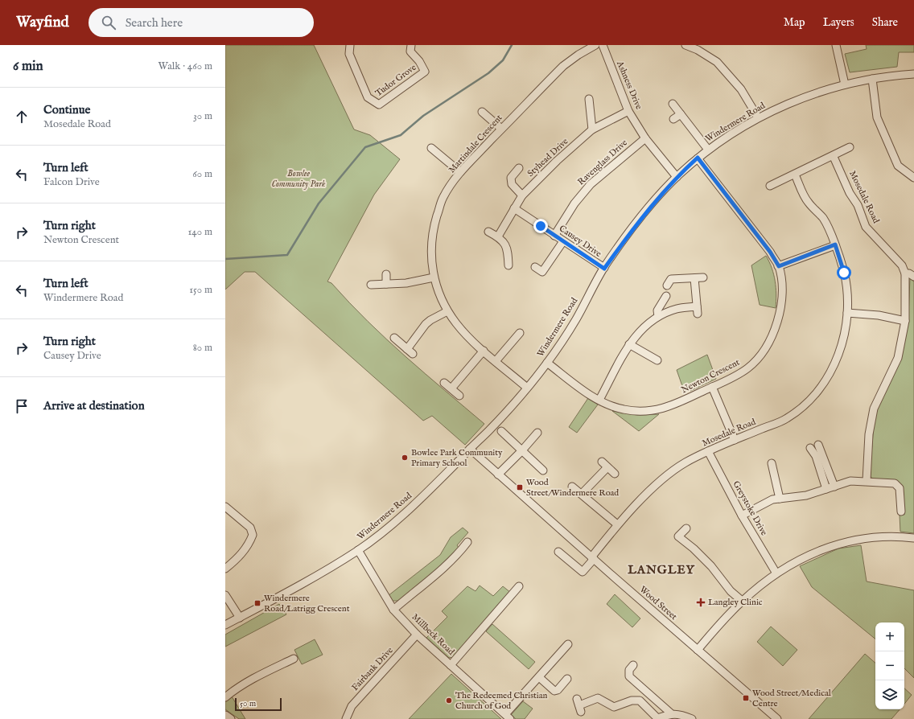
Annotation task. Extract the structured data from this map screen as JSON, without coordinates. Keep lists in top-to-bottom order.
{
  "streets": {
    "street": [
      "Tudor Grove",
      "Ashness Drive",
      "Windermere Road",
      "Martindale Crescent",
      "Styhead Drive",
      "Ravenglass Drive",
      "Mosedale Road",
      "Causey Drive",
      "Newton Crescent",
      "Greystoke Drive",
      "Wood Street",
      "Millbeck Road",
      "Fairbank Drive"
    ]
  },
  "crossings": [
    ["Ashness Drive", "Windermere Road"],
    ["Ashness Drive", "Styhead Drive"],
    ["Ashness Drive", "Ravenglass Drive"],
    ["Windermere Road", "Martindale Crescent"],
    ["Windermere Road", "Causey Drive"],
    ["Windermere Road", "Newton Crescent"],
    ["Windermere Road", "Wood Street"],
    ["Windermere Road", "Millbeck Road"],
    ["Styhead Drive", "Causey Drive"],
    ["Ravenglass Drive", "Causey Drive"],
    ["Mosedale Road", "Greystoke Drive"],
    ["Mosedale Road", "Wood Street"],
    ["Millbeck Road", "Fairbank Drive"]
  ],
  "districts": ["LANGLEY"],
  "parks": ["Bowlee Community Park"],
  "places": {
    "other": ["Bowlee Park Community Primary School", "The Redeemed Christian Church of God"],
    "transit": ["Wood Street/Windermere Road", "Windermere Road/Latrigg Crescent", "Wood Street/Medical Centre"],
    "health": ["Langley Clinic"]
  },
  "scale_bar": "50 m",
  "page": {
    "header": "Wayfind",
    "search": "Search here",
    "nav": ["Map", "Layers", "Share"],
    "heading": ["6 min", "Walk · 460 m"],
    "list": [
      ["Continue", "Mosedale Road", "30 m"],
      ["Turn left", "Falcon Drive", "60 m"],
      ["Turn right", "Newton Crescent", "140 m"],
      ["Turn left", "Windermere Road", "150 m"],
      ["Turn right", "Causey Drive", "80 m"],
      "Arrive at destination"
    ],
    "map_buttons": ["+", "−"],
    "scale": "50 m"
  }
}
